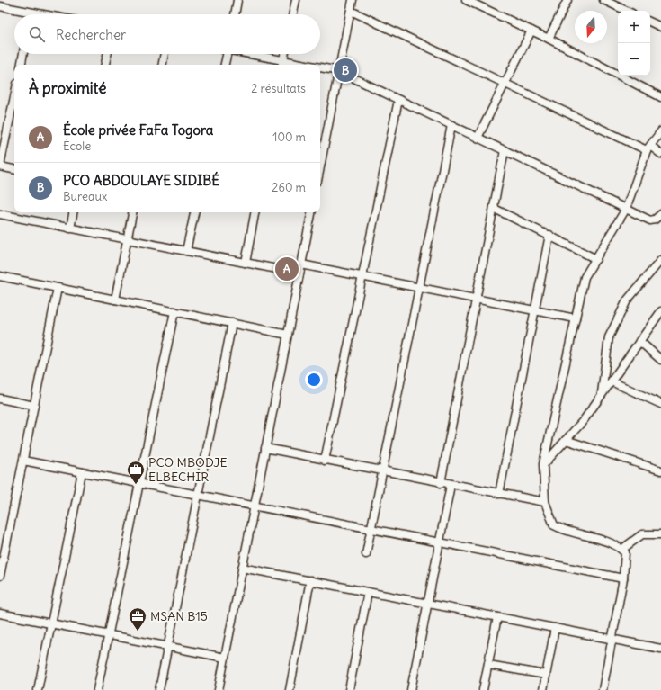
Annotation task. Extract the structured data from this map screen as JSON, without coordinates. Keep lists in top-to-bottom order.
{
  "places": {
    "office": ["PCO MBODJE ELBECHIR", "MSAN B15"]
  },
  "north": "bottom",
  "page": {
    "map_buttons": ["+", "−"],
    "search": "Rechercher",
    "pins": ["B", "A"],
    "heading": ["À proximité", "2 résultats"],
    "list": [
      {
        "mark": "A",
        "name": "École privée FaFa Togora",
        "note": "École",
        "value": "100 m"
      },
      {
        "mark": "B",
        "name": "PCO ABDOULAYE SIDIBÉ",
        "note": "Bureaux",
        "value": "260 m"
      }
    ]
  }
}
